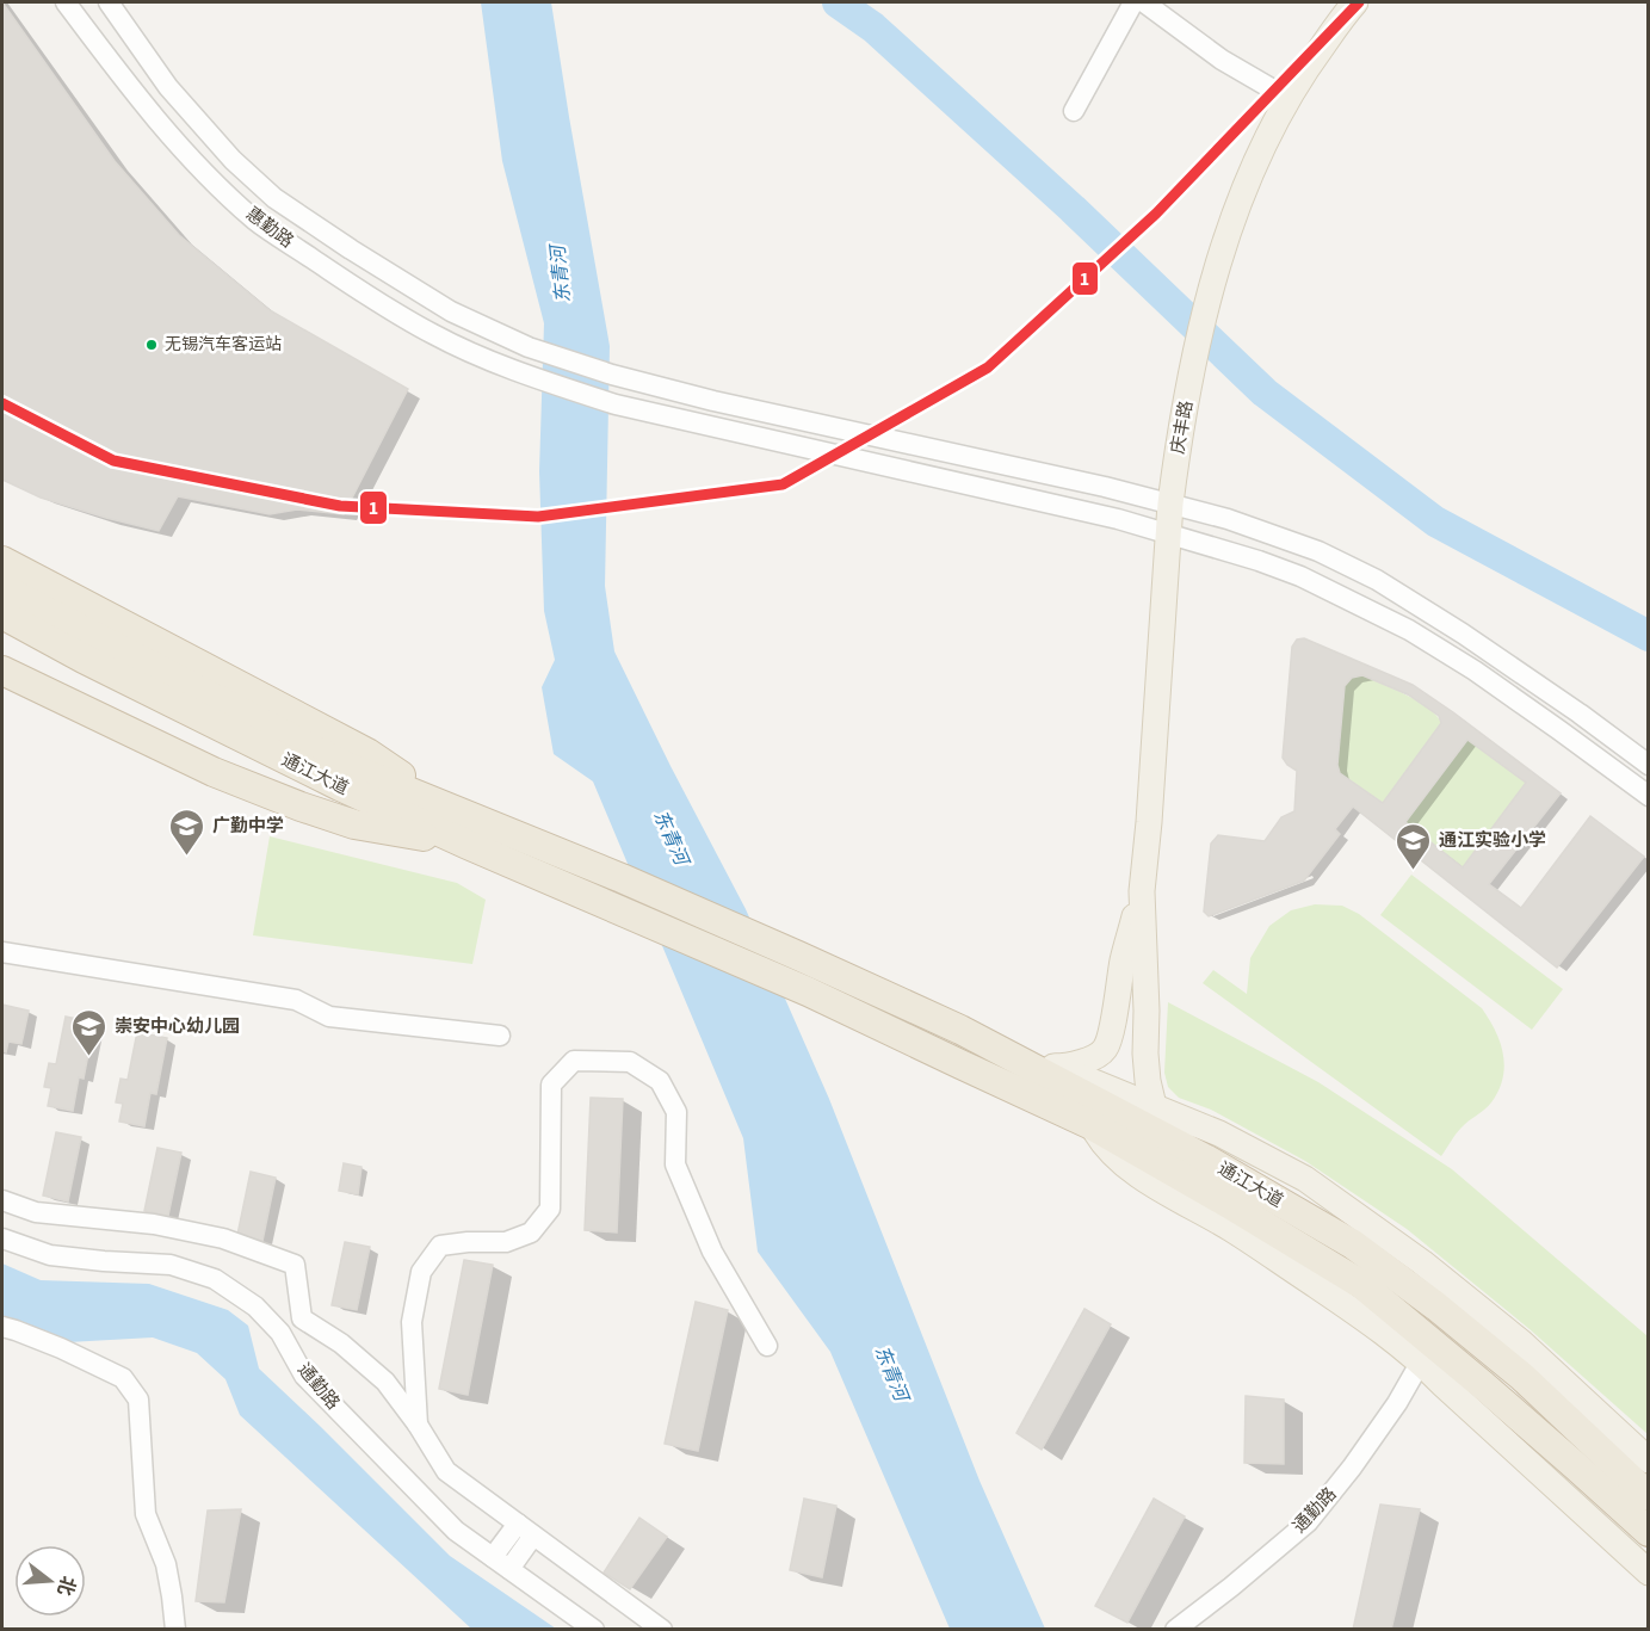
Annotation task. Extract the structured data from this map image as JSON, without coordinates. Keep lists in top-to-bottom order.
{
  "streets": {
    "highway": ["通江大道"],
    "main road": ["庆丰路"],
    "street": ["惠勤路", "通勤路"]
  },
  "crossings": [
    ["惠勤路", "庆丰路"]
  ],
  "water": ["东青河"],
  "places": {
    "other": ["无锡汽车客运站"],
    "school or university": ["广勤中学", "通江实验小学", "崇安中心幼儿园"]
  },
  "lines": ["transit line 1"],
  "north": "right"
}
